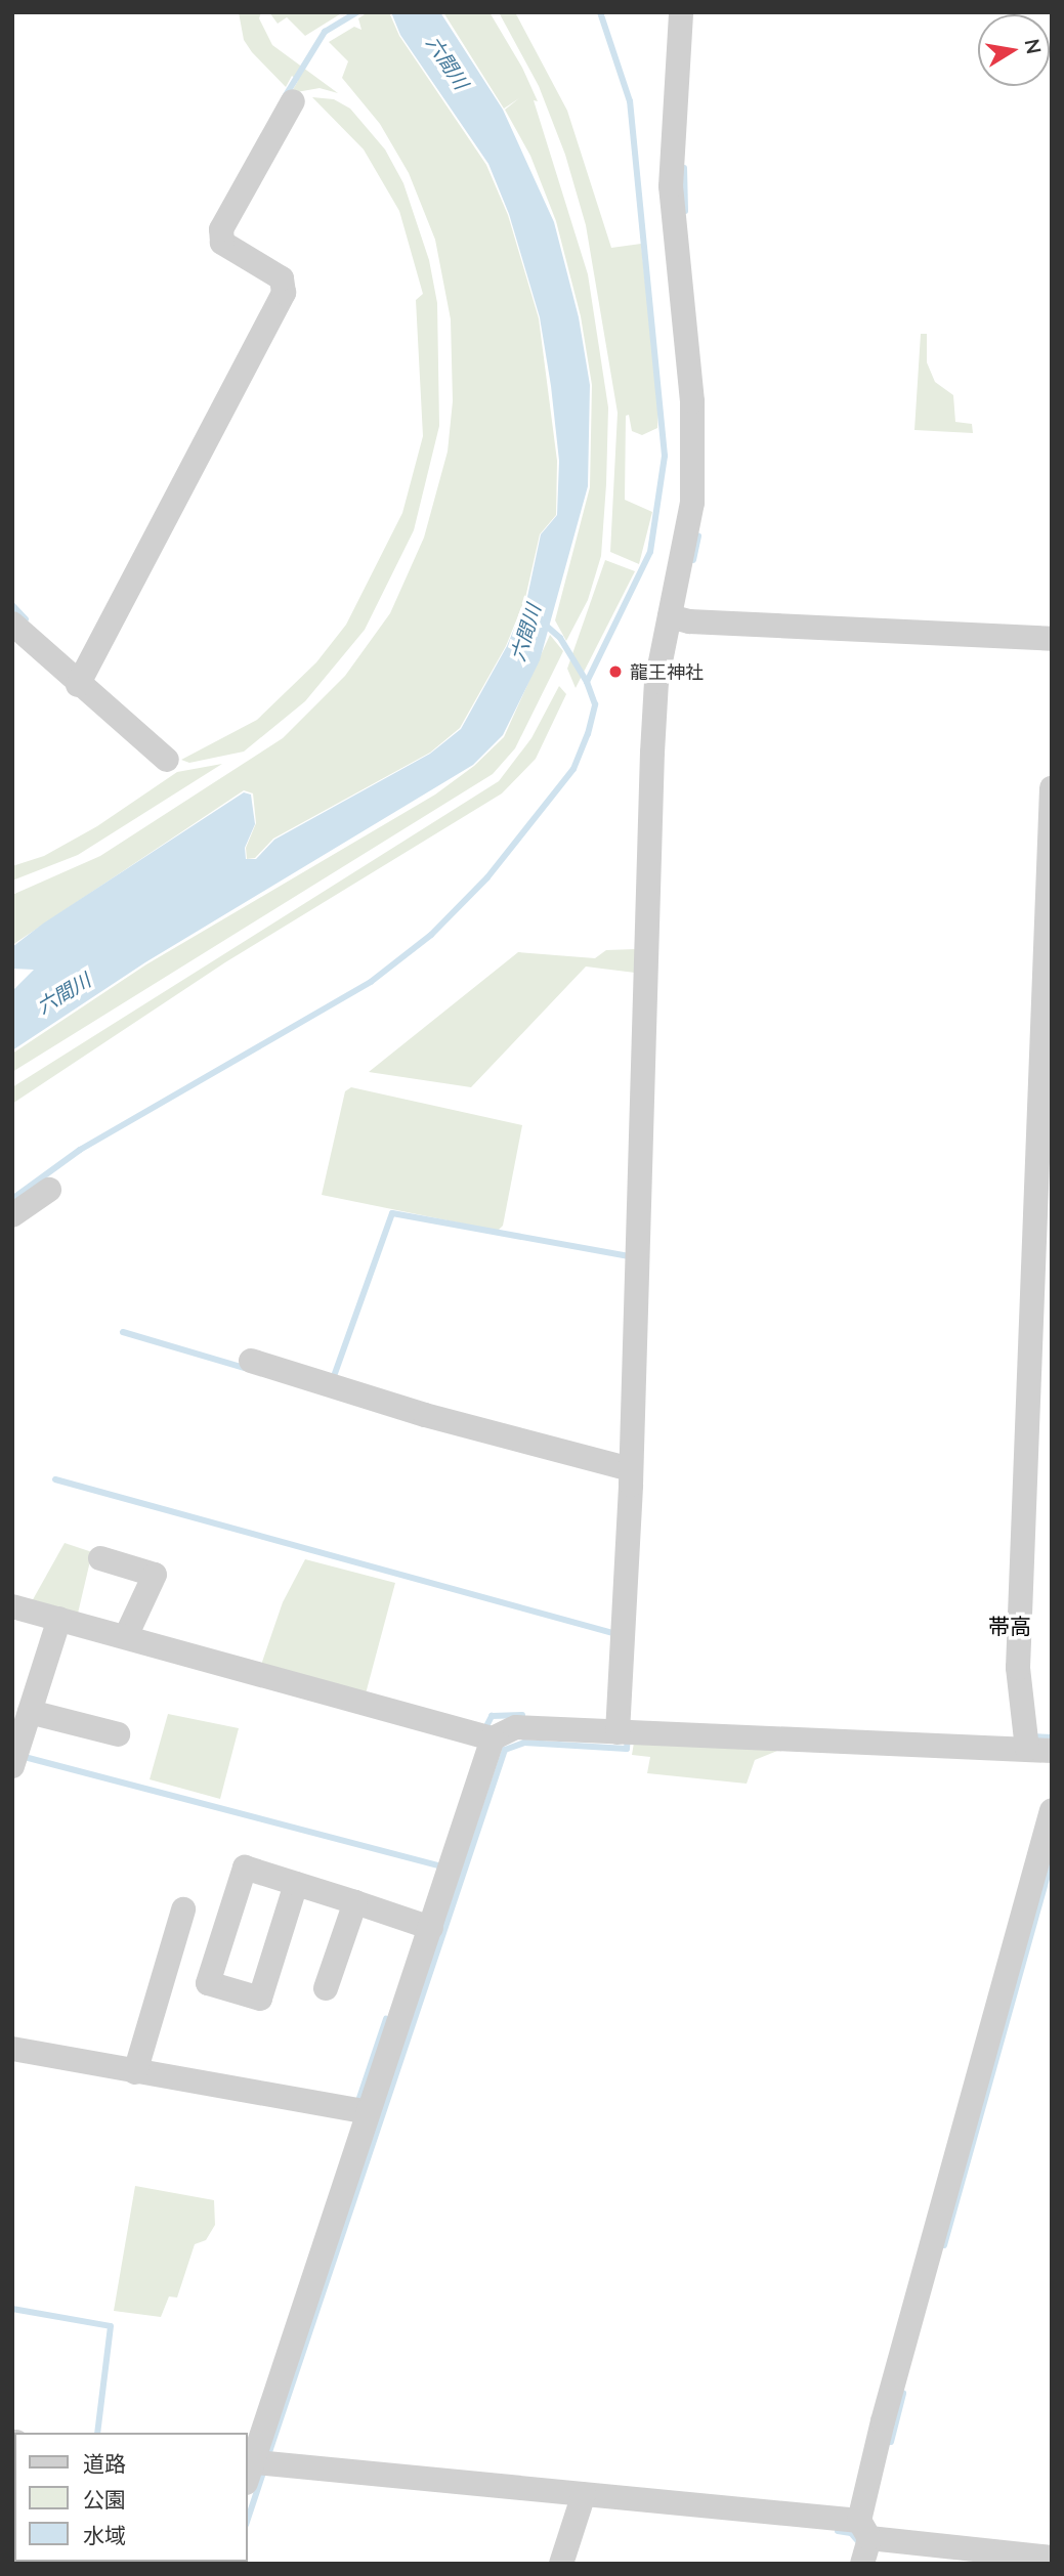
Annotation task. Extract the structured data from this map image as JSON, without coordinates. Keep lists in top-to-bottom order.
{
  "districts": ["帯高"],
  "water": ["六間川"],
  "places": ["龍王神社"],
  "legend": ["道路", "公園", "水域"],
  "north": "right"
}
